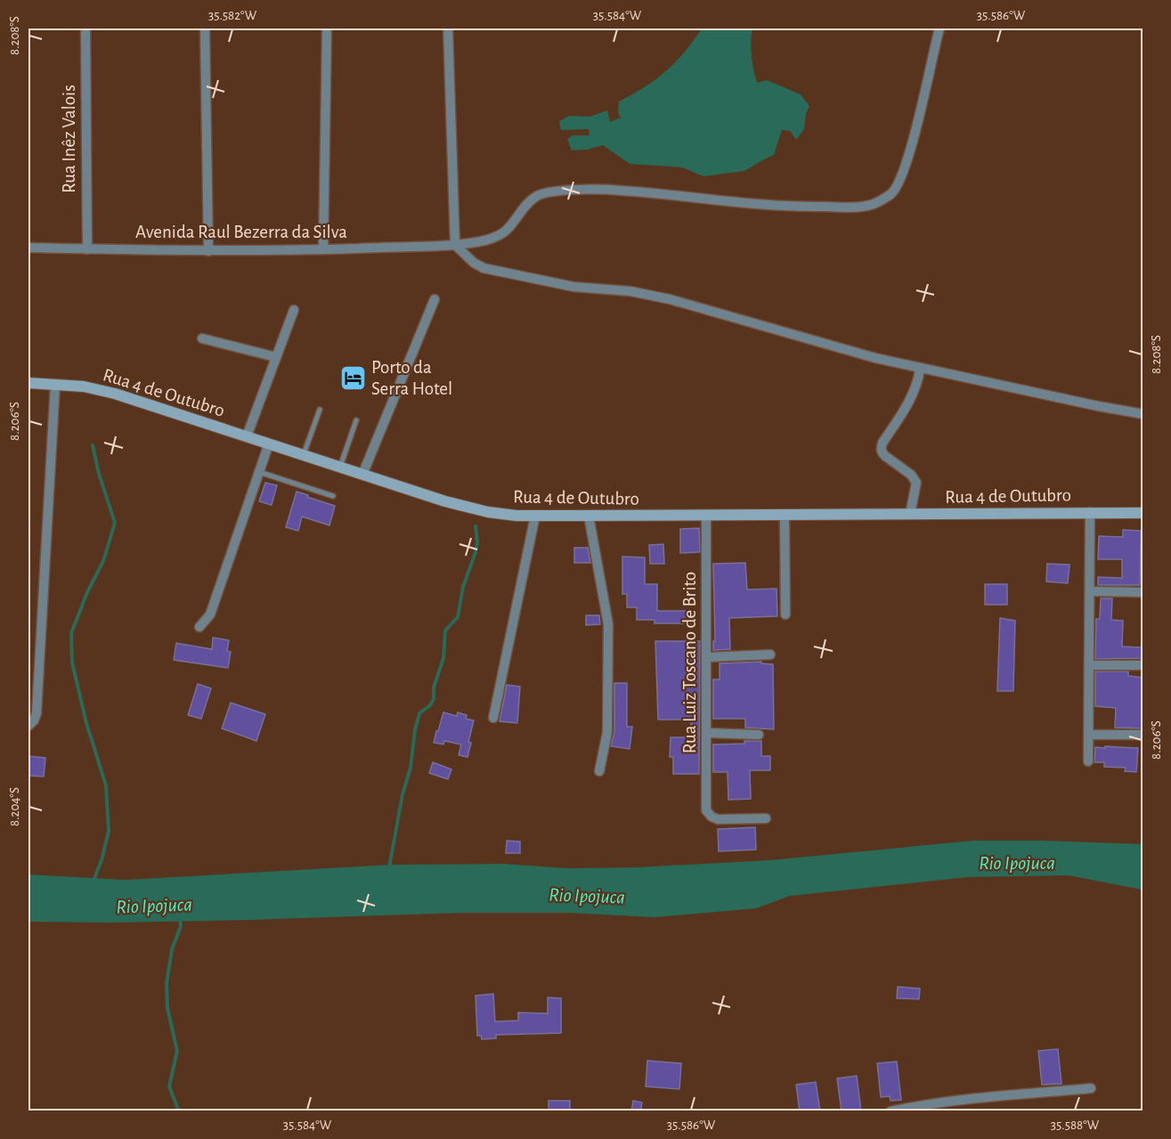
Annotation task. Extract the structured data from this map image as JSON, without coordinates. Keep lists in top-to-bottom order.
{
  "streets": {
    "main road": ["Rua 4 de Outubro"],
    "street": ["Rua Inêz Valois", "Avenida Raul Bezerra da Silva", "Rua Luiz Toscano de Brito"]
  },
  "crossings": [
    ["Rua Inêz Valois", "Avenida Raul Bezerra da Silva"],
    ["Rua 4 de Outubro", "Rua Luiz Toscano de Brito"]
  ],
  "water": ["Rio Ipojuca"],
  "places": {
    "hotel": ["Porto da Serra Hotel"]
  },
  "coordinates": [
    "35.582°W",
    "35.584°W",
    "35.586°W",
    "8.208°S",
    "8.206°S",
    "8.204°S",
    "35.588°W"
  ]
}
